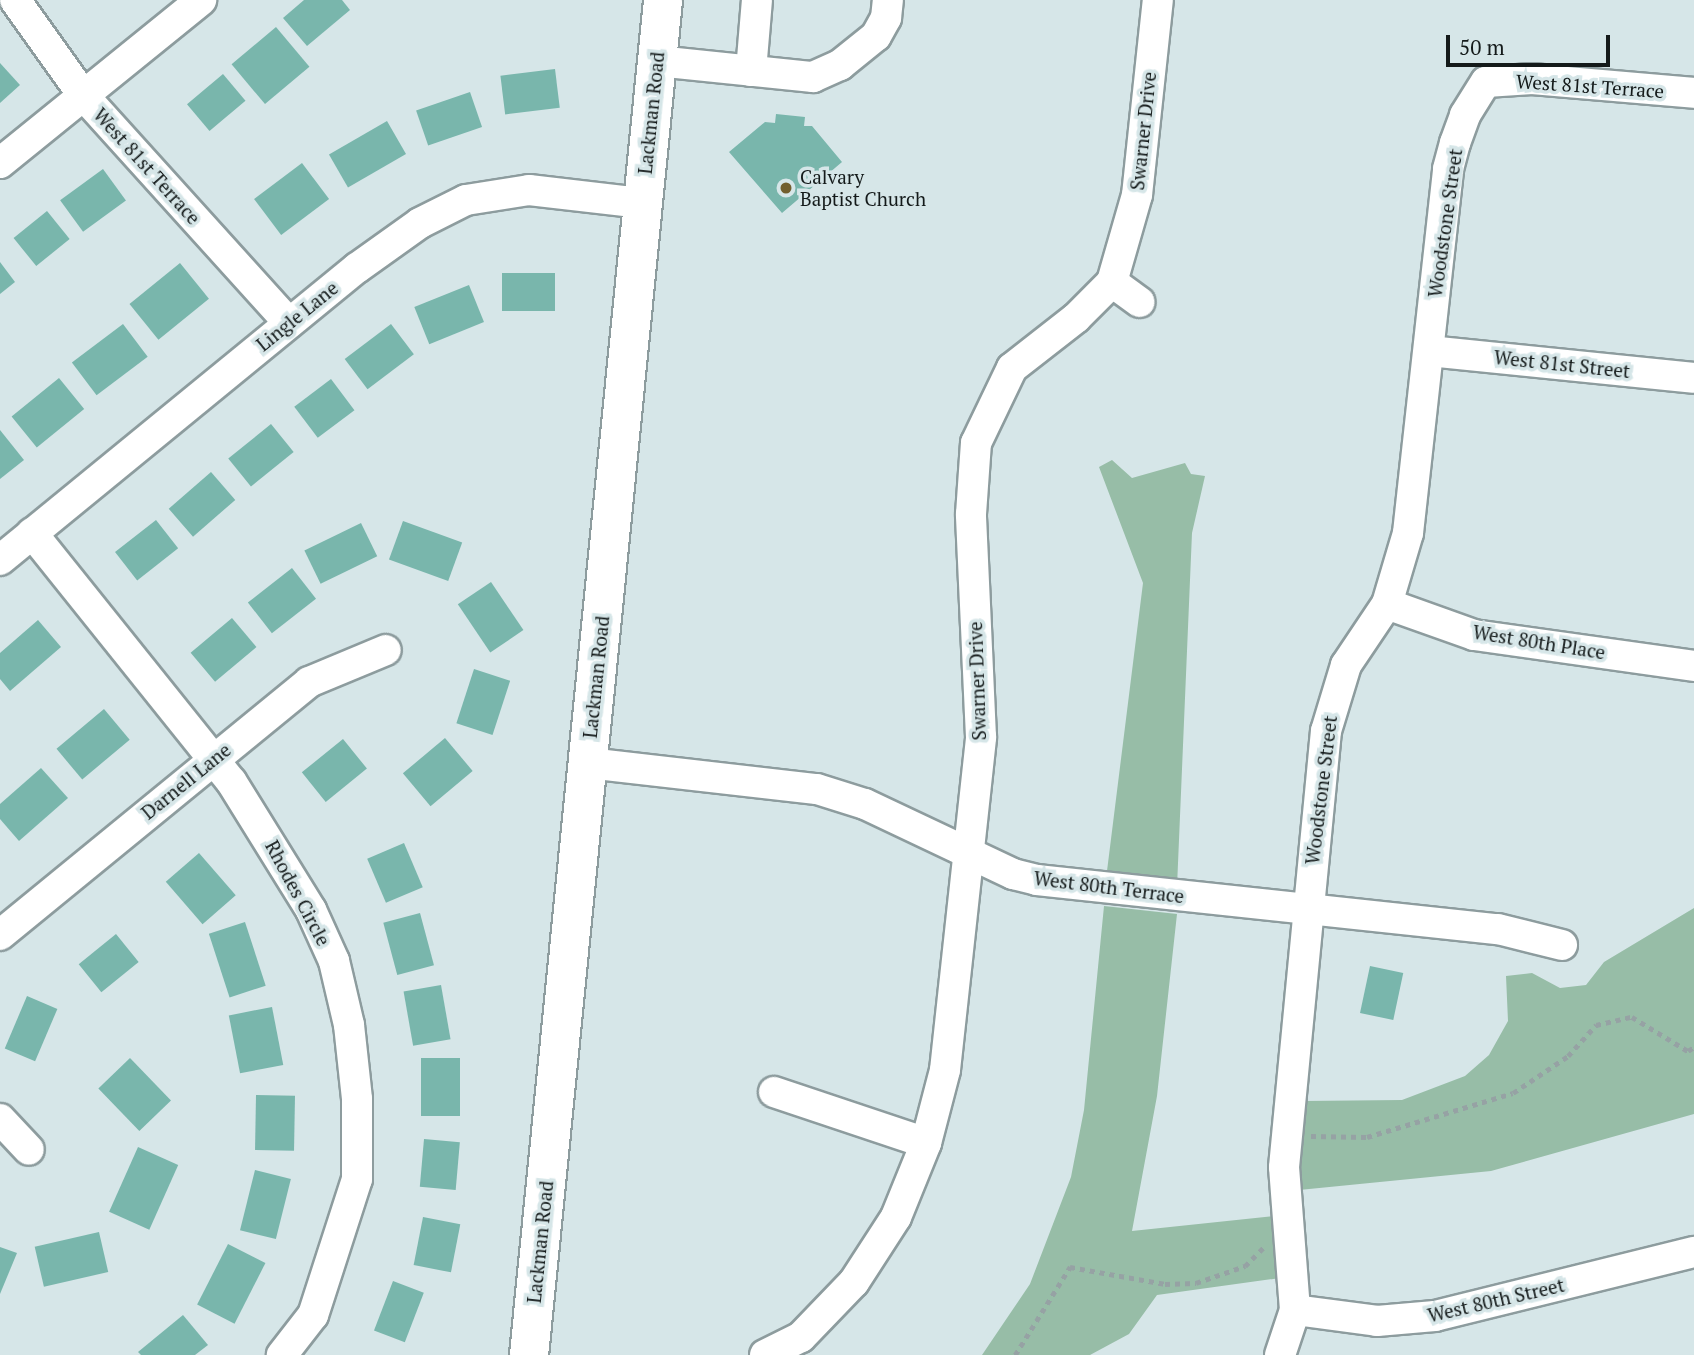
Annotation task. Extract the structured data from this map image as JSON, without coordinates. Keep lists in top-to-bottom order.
{
  "streets": {
    "main road": ["Lackman Road"],
    "street": [
      "West 81st Terrace",
      "Swarner Drive",
      "Woodstone Street",
      "Lingle Lane",
      "West 81st Street",
      "West 80th Place",
      "Darnell Lane",
      "West 80th Terrace",
      "Rhodes Circle",
      "West 80th Street"
    ]
  },
  "crossings": [
    ["West 81st Terrace", "Woodstone Street"],
    ["West 81st Terrace", "Lingle Lane"],
    ["Lackman Road", "Lingle Lane"],
    ["Lackman Road", "West 80th Terrace"],
    ["Swarner Drive", "West 80th Terrace"],
    ["Woodstone Street", "West 81st Street"],
    ["Woodstone Street", "West 80th Place"],
    ["Woodstone Street", "West 80th Terrace"],
    ["Woodstone Street", "West 80th Street"],
    ["Lingle Lane", "Rhodes Circle"],
    ["Darnell Lane", "Rhodes Circle"]
  ],
  "places": ["Calvary Baptist Church"],
  "scale_bar": "50 m"
}
